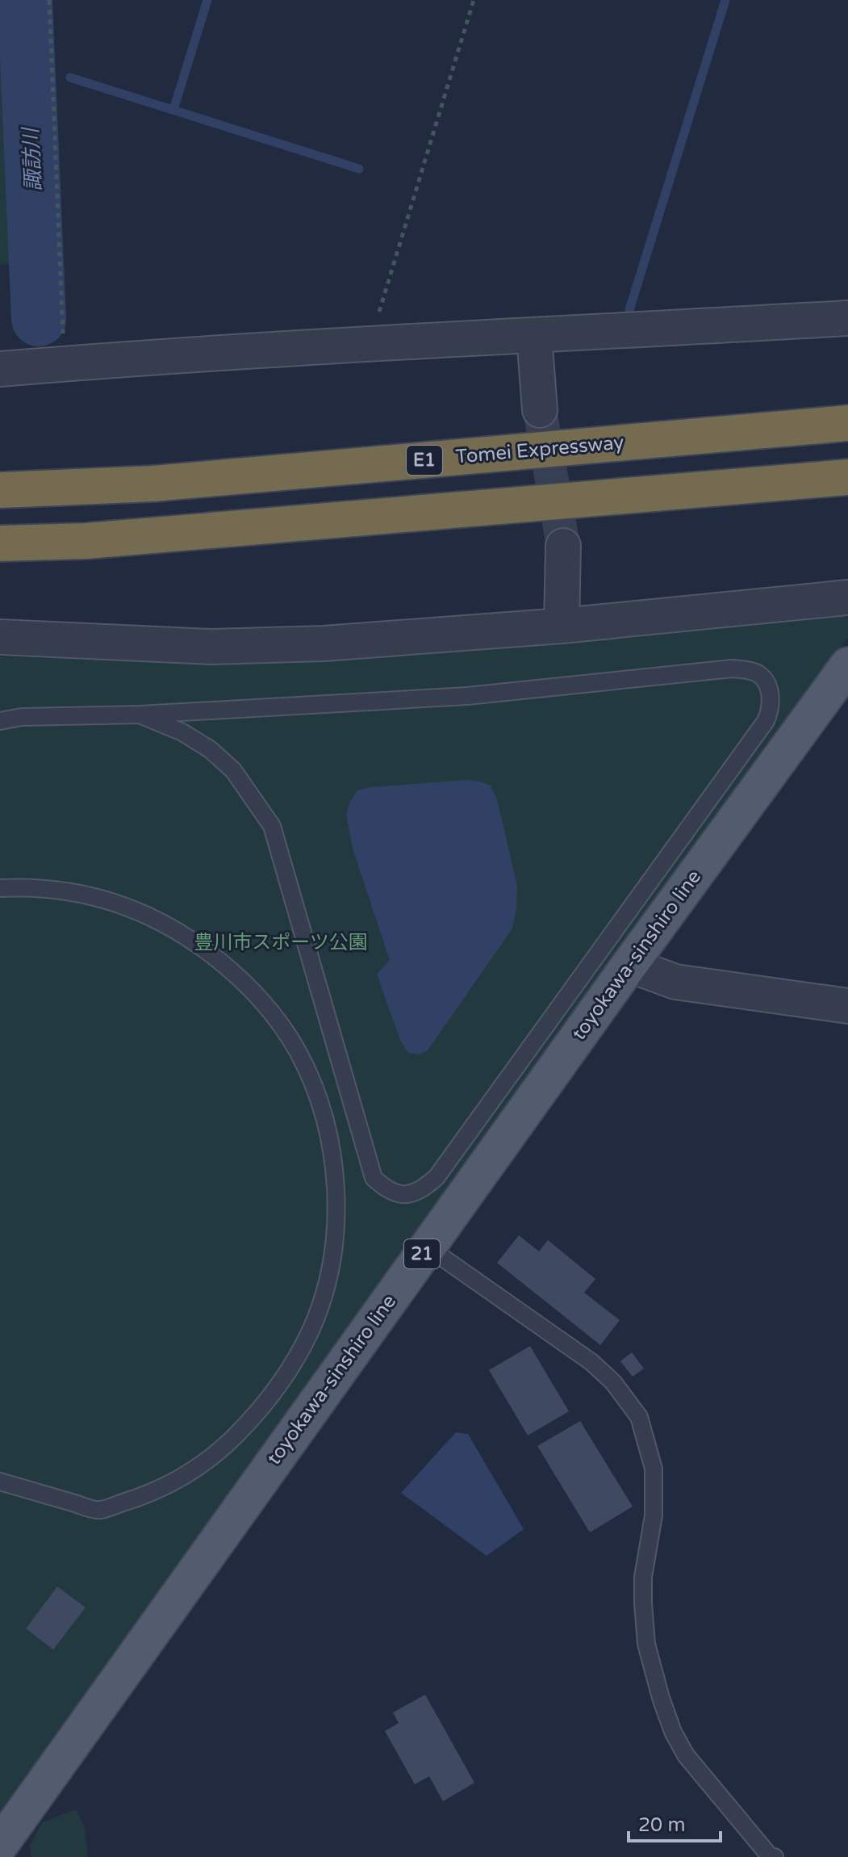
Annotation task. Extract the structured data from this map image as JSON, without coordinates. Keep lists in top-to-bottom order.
{
  "streets": {
    "highway": ["Tomei Expressway", "E1"],
    "main road": ["toyokawa-sinshiro line", "21"]
  },
  "water": ["諏訪川"],
  "parks": ["豊川市スポーツ公園"],
  "scale_bar": "20 m"
}
